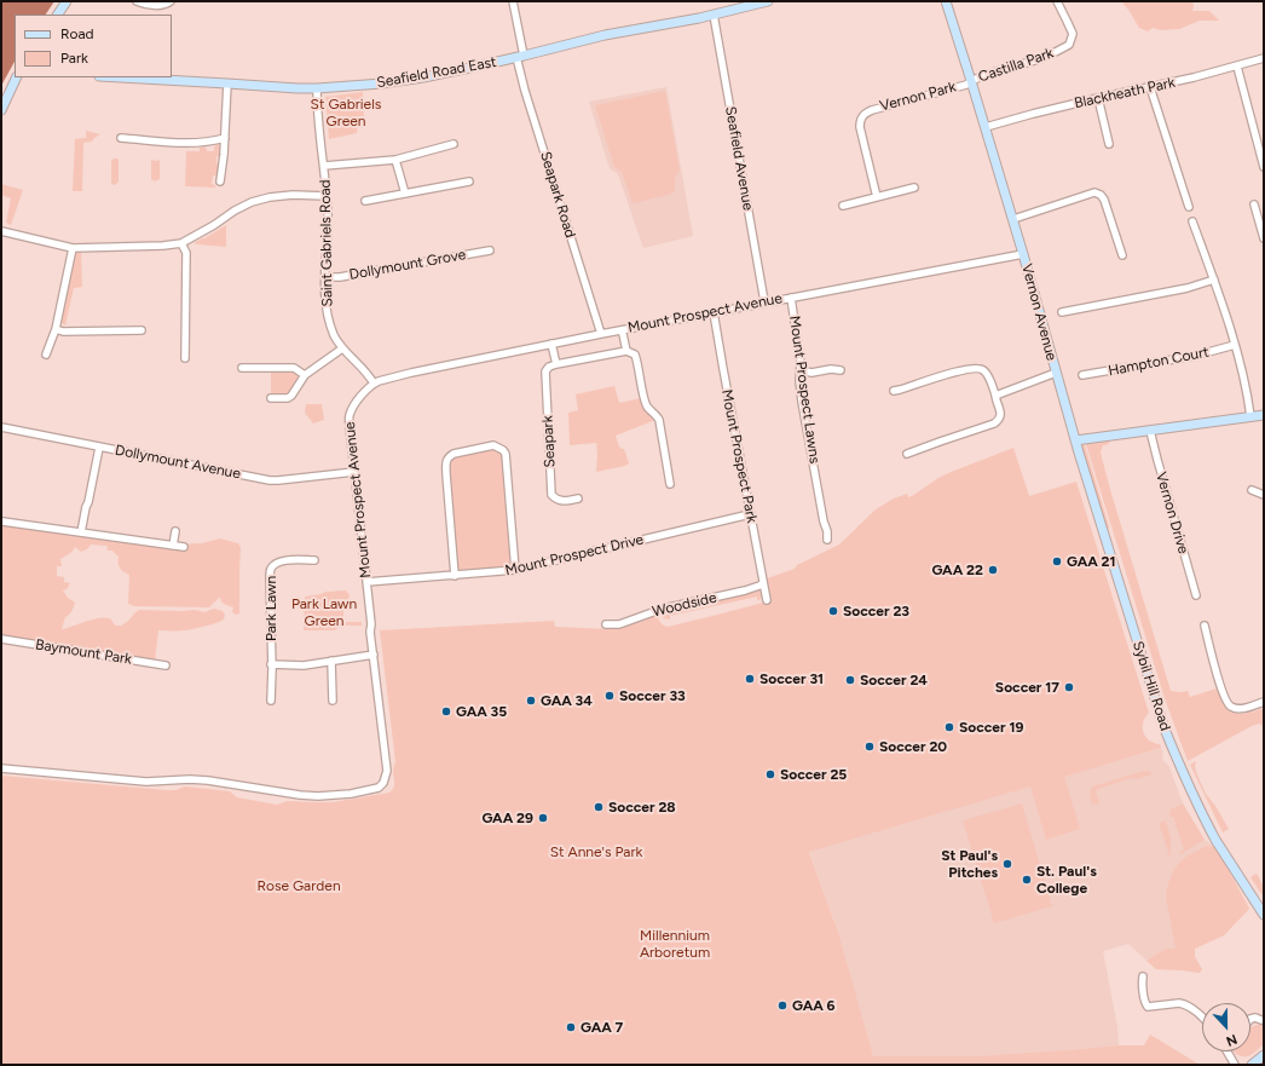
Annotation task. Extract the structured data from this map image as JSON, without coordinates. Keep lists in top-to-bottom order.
{
  "streets": {
    "main road": ["Seafield Road East", "Vernon Avenue", "Sybil Hill Road"],
    "street": [
      "Castilla Park",
      "Blackheath Park",
      "Vernon Park",
      "Seafield Avenue",
      "Seapark Road",
      "Saint Gabriels Road",
      "Dollymount Grove",
      "Mount Prospect Avenue",
      "Hampton Court",
      "Mount Prospect Lawns",
      "Seapark",
      "Mount Prospect Park",
      "Dollymount Avenue",
      "Vernon Drive",
      "Mount Prospect Drive",
      "Woodside",
      "Park Lawn",
      "Baymount Park"
    ]
  },
  "crossings": [
    ["Castilla Park", "Vernon Park"],
    ["Castilla Park", "Vernon Avenue"],
    ["Seafield Road East", "Seafield Avenue"],
    ["Seafield Road East", "Seapark Road"],
    ["Seafield Road East", "Saint Gabriels Road"],
    ["Blackheath Park", "Vernon Avenue"],
    ["Vernon Park", "Vernon Avenue"],
    ["Seafield Avenue", "Mount Prospect Avenue"],
    ["Seapark Road", "Mount Prospect Avenue"],
    ["Saint Gabriels Road", "Dollymount Grove"],
    ["Saint Gabriels Road", "Mount Prospect Avenue"],
    ["Vernon Avenue", "Mount Prospect Avenue"],
    ["Vernon Avenue", "Sybil Hill Road"],
    ["Mount Prospect Avenue", "Mount Prospect Lawns"],
    ["Mount Prospect Avenue", "Mount Prospect Park"],
    ["Mount Prospect Avenue", "Dollymount Avenue"],
    ["Mount Prospect Avenue", "Mount Prospect Drive"],
    ["Mount Prospect Park", "Mount Prospect Drive"],
    ["Mount Prospect Park", "Woodside"]
  ],
  "parks": [
    "St Gabriels Green",
    "Park Lawn Green",
    "St Anne's Park",
    "Rose Garden",
    "Millennium Arboretum"
  ],
  "places": [
    "GAA 21",
    "GAA 22",
    "Soccer 23",
    "Soccer 31",
    "Soccer 24",
    "Soccer 17",
    "Soccer 33",
    "GAA 34",
    "GAA 35",
    "Soccer 19",
    "Soccer 20",
    "Soccer 25",
    "Soccer 28",
    "GAA 29",
    "St Paul's Pitches",
    "St. Paul's College",
    "GAA 6",
    "GAA 7"
  ],
  "legend": ["Road", "Park"],
  "north": "bottom"
}
